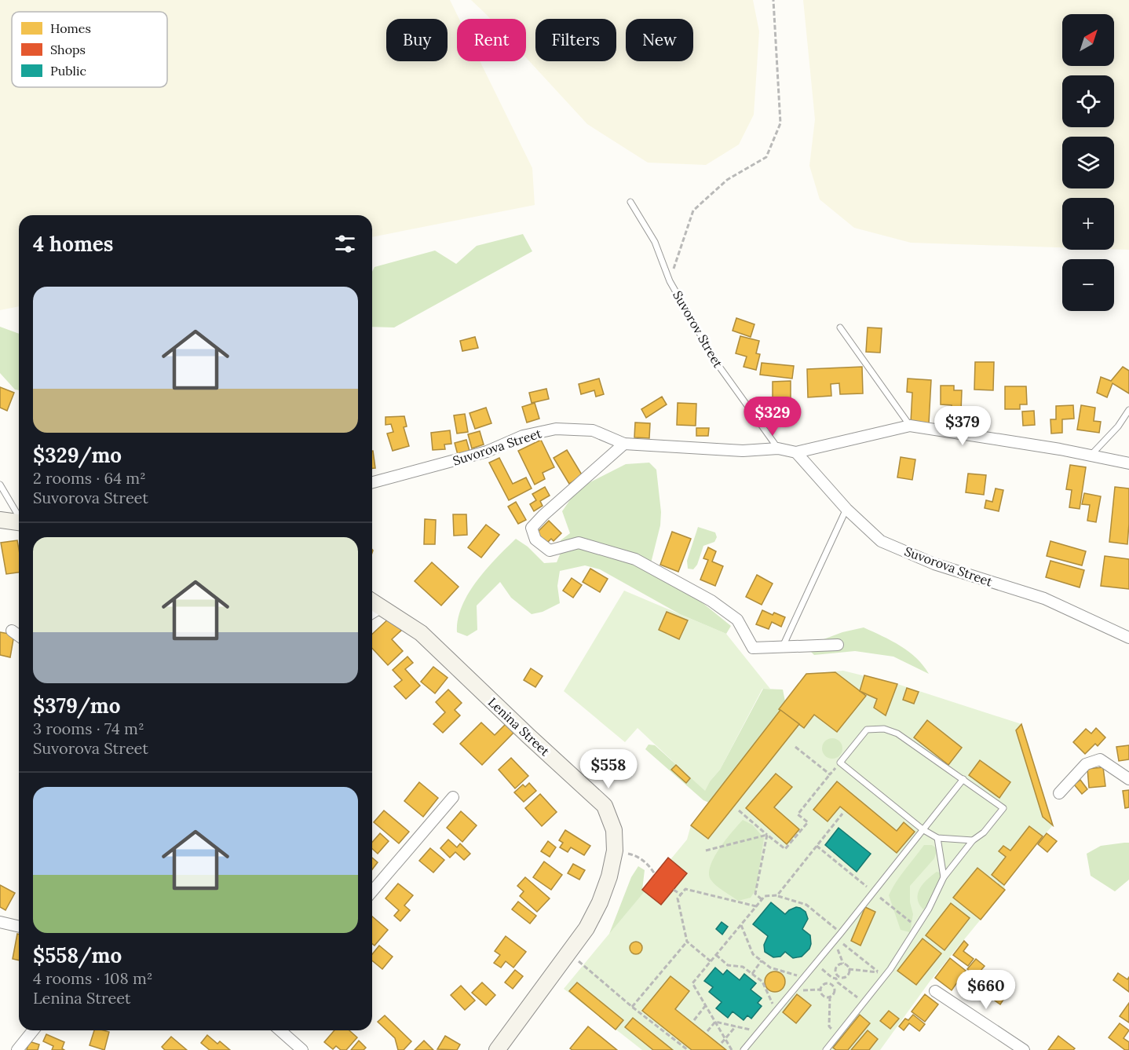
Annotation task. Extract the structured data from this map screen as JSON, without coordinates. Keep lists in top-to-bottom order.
{
  "streets": {
    "main road": ["Lenina Street"],
    "street": ["Suvorova Street"],
    "lane": ["Suvorov Street"]
  },
  "crossings": [
    ["Suvorov Street", "Suvorova Street"]
  ],
  "legend": ["Homes", "Shops", "Public"],
  "north": "top right",
  "page": {
    "map_buttons": ["+", "−"],
    "chip": [
      "Buy",
      "Rent",
      "Filters",
      "New"
    ],
    "heading": "4 homes",
    "list": [
      {
        "name": "$329/mo",
        "note": "2 rooms · 64 m² · Suvorova Street"
      },
      {
        "name": "$379/mo",
        "note": "3 rooms · 74 m² · Suvorova Street"
      },
      {
        "name": "$558/mo",
        "note": "4 rooms · 108 m² · Lenina Street"
      }
    ],
    "price": [
      "$329",
      "$379",
      "$558",
      "$660"
    ]
  }
}
